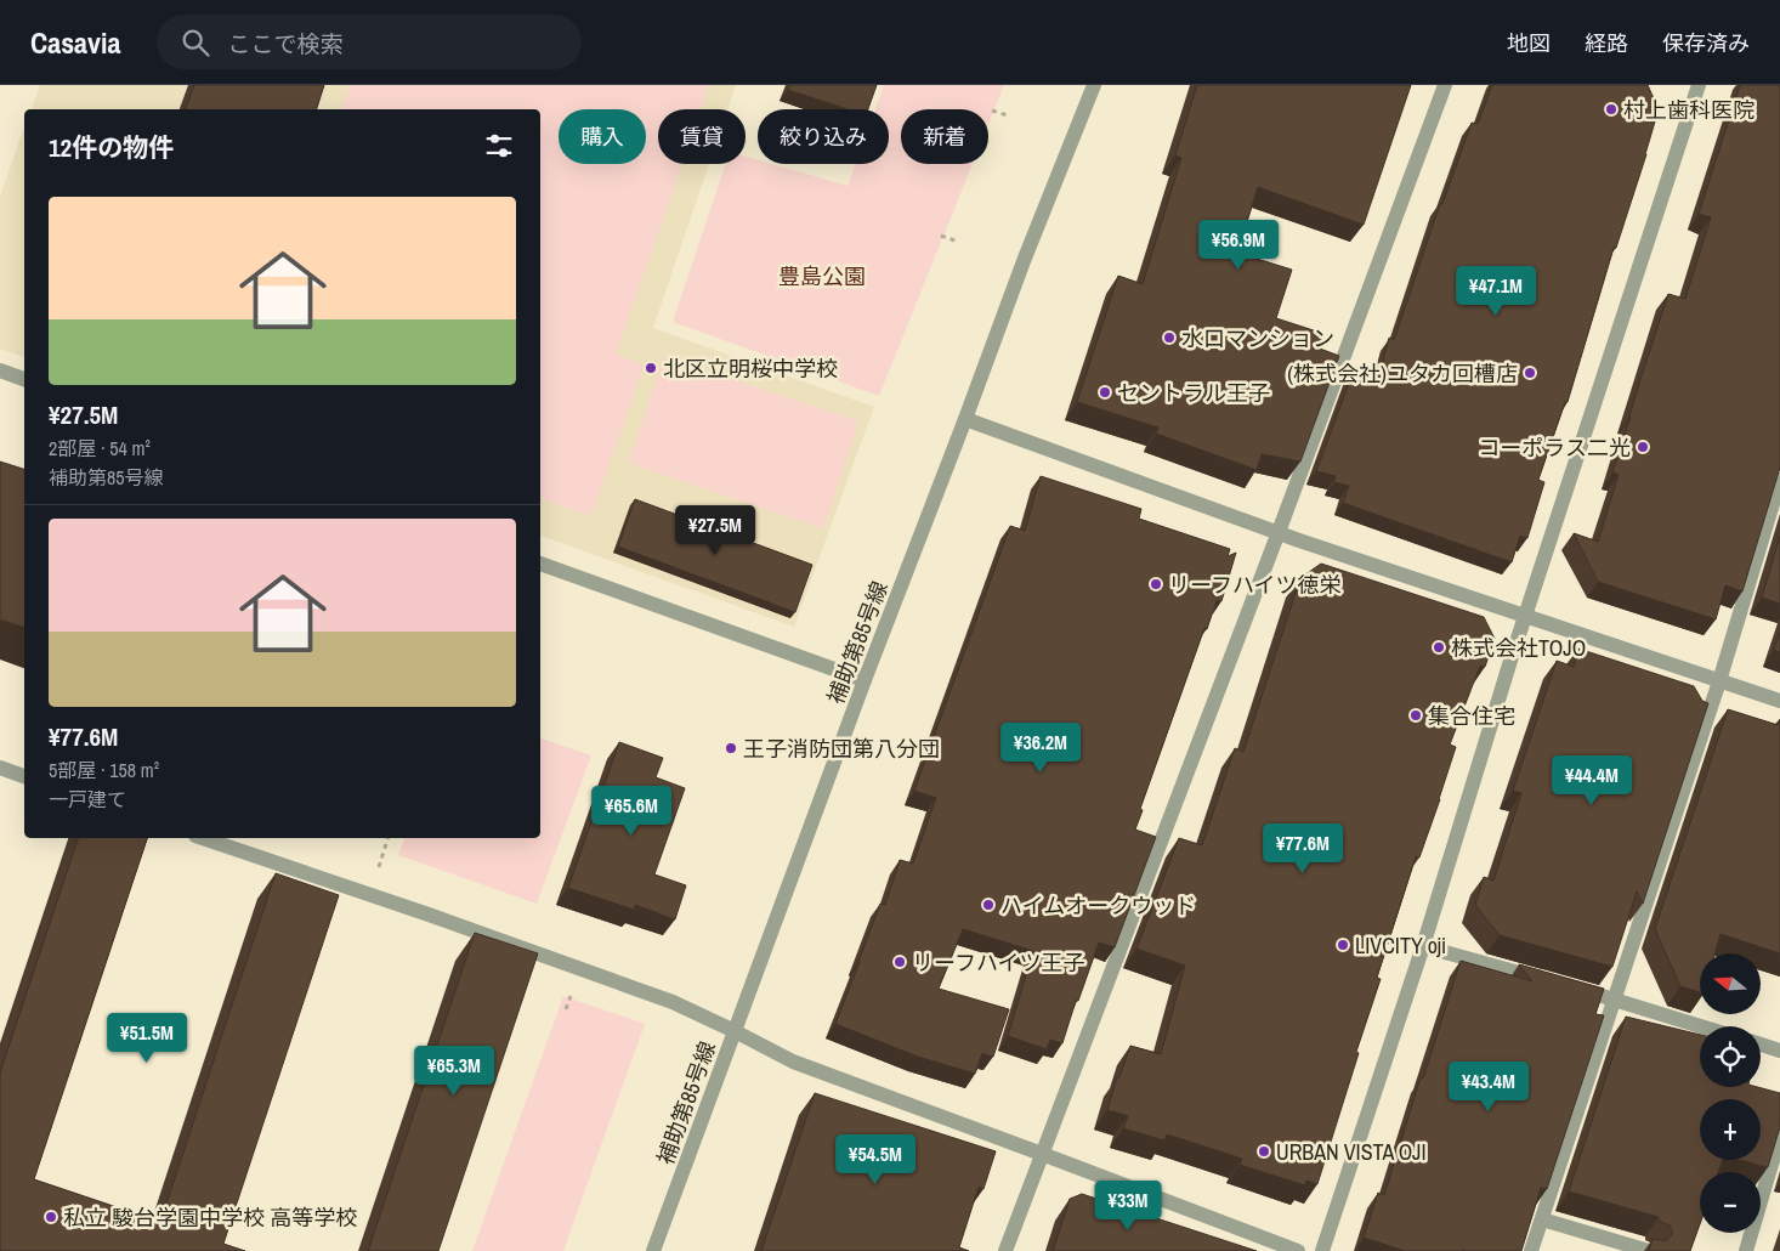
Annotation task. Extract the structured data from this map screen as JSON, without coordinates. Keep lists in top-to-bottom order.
{
  "streets": {
    "street": ["補助第85号線"]
  },
  "parks": ["豊島公園"],
  "places": [
    "村上歯科医院",
    "水口マンション",
    "北区立明桜中学校",
    "(株式会社)ユタカ回槽店",
    "セントラル王子",
    "コーポラス二光",
    "リーフハイツ徳栄",
    "株式会社TOJO",
    "集合住宅",
    "王子消防団第八分団",
    "ハイムオークウッド",
    "LIVCITY oji",
    "リーフハイツ王子",
    "URBAN VISTA OJI",
    "私立 駿台学園中学校 高等学校"
  ],
  "north": "left",
  "page": {
    "header": "Casavia",
    "search": "ここで検索",
    "nav": ["地図", "経路", "保存済み"],
    "chip": [
      "購入",
      "賃貸",
      "絞り込み",
      "新着"
    ],
    "heading": "12件の物件",
    "list": [
      {
        "name": "¥27.5M",
        "note": "2部屋 · 54 m² · 補助第85号線"
      },
      {
        "name": "¥77.6M",
        "note": "5部屋 · 158 m² · 一戸建て"
      }
    ],
    "price": [
      "¥56.9M",
      "¥47.1M",
      "¥27.5M",
      "¥36.2M",
      "¥44.4M",
      "¥65.6M",
      "¥77.6M",
      "¥51.5M",
      "¥65.3M",
      "¥43.4M",
      "¥54.5M",
      "¥33M"
    ],
    "map_buttons": ["+", "−"]
  }
}
